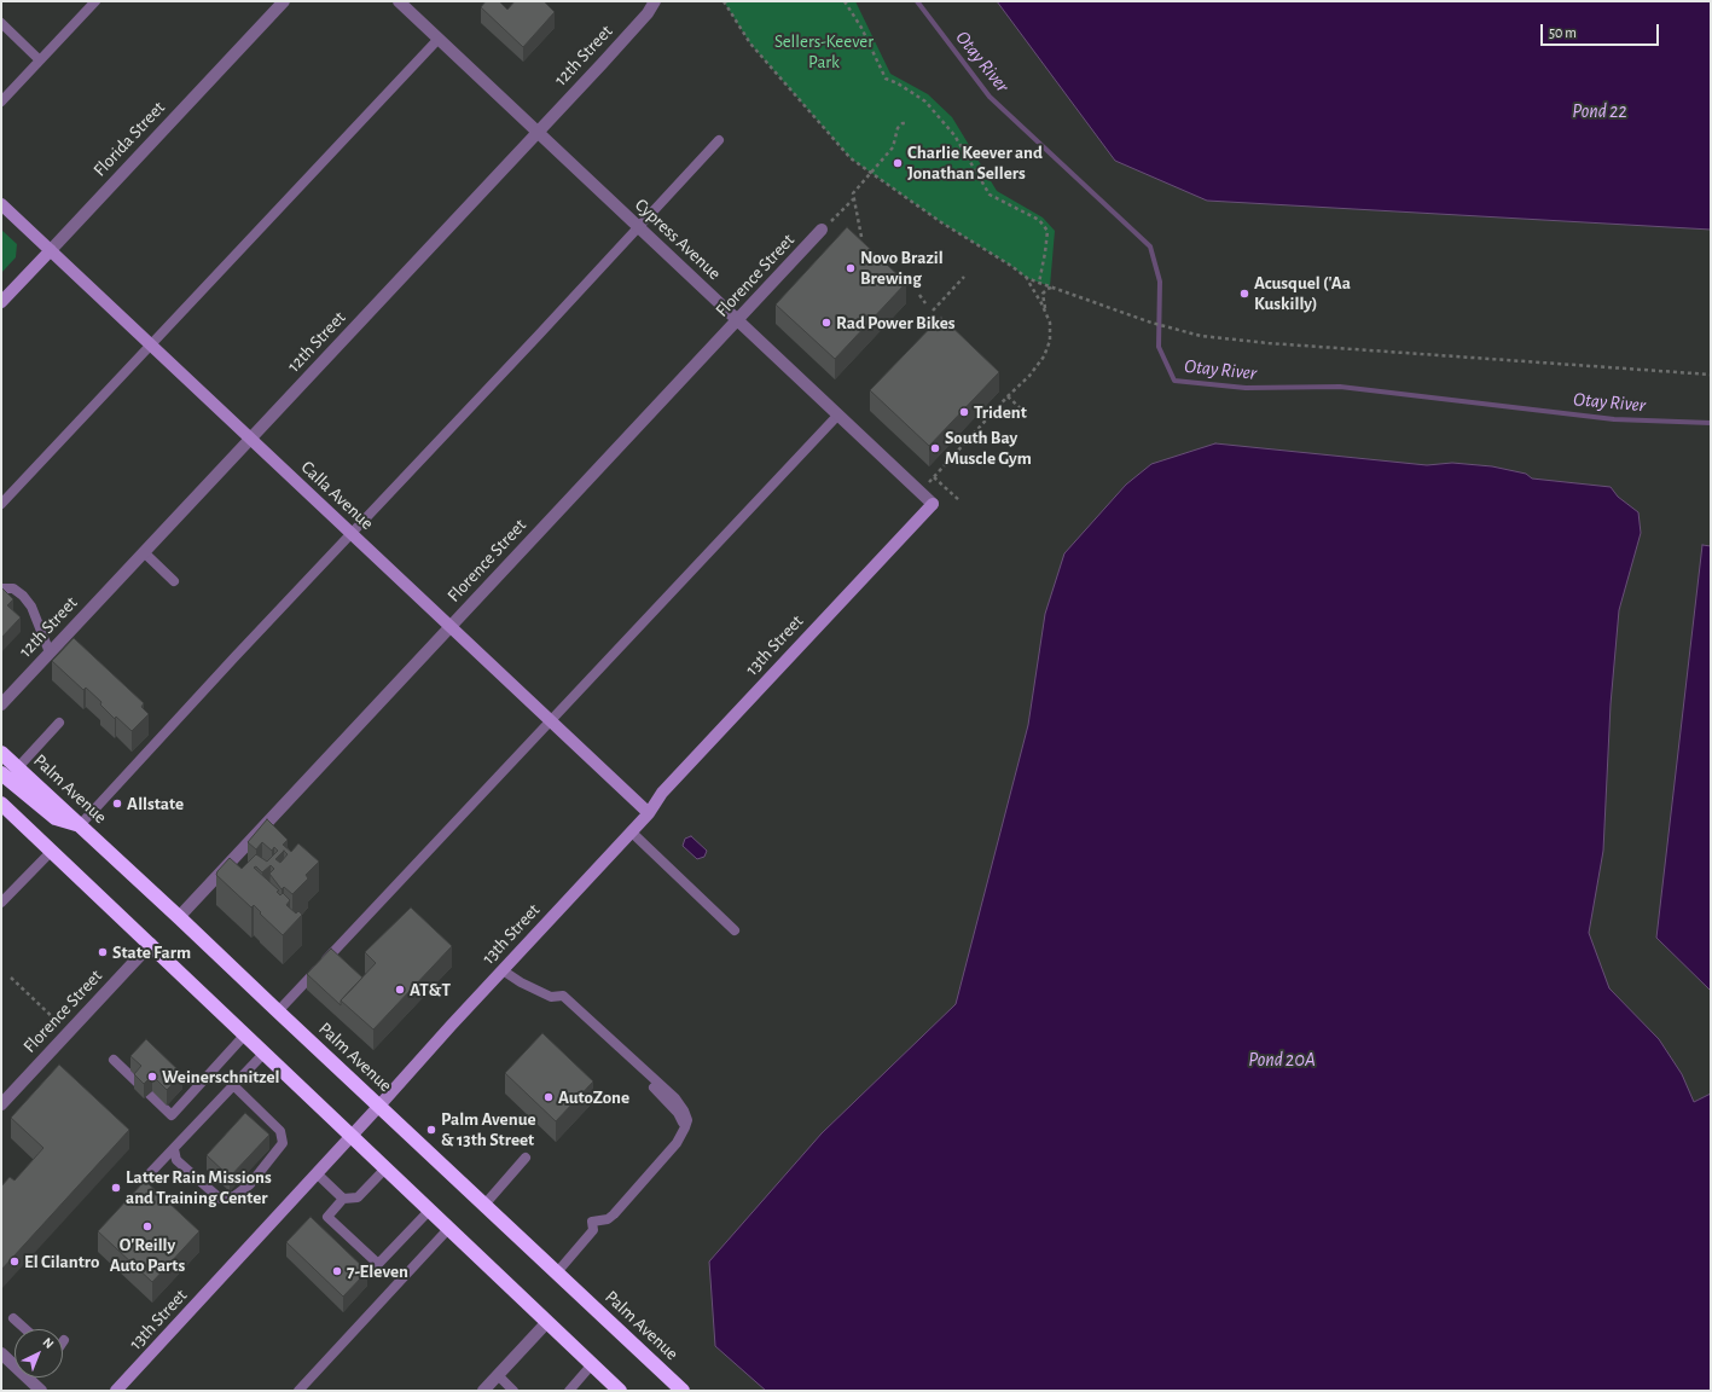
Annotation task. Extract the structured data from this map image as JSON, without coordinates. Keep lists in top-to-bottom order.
{
  "streets": {
    "highway": ["Palm Avenue"],
    "street": [
      "12th Street",
      "Florida Street",
      "Cypress Avenue",
      "Florence Street",
      "Calla Avenue",
      "13th Street"
    ]
  },
  "crossings": [
    ["12th Street", "Cypress Avenue"],
    ["12th Street", "Calla Avenue"],
    ["Florida Street", "Calla Avenue"],
    ["Cypress Avenue", "Florence Street"],
    ["Cypress Avenue", "13th Street"],
    ["Florence Street", "Calla Avenue"],
    ["Florence Street", "Palm Avenue"],
    ["Calla Avenue", "13th Street"],
    ["13th Street", "Palm Avenue"]
  ],
  "water": ["Otay River", "Pond 22", "Pond 20A"],
  "parks": ["Sellers-Keever Park"],
  "places": [
    "Charlie Keever and Jonathan Sellers",
    "Novo Brazil Brewing",
    "Acusquel ('Aa Kuskilly)",
    "Rad Power Bikes",
    "Trident",
    "South Bay Muscle Gym",
    "Allstate",
    "State Farm",
    "AT&T",
    "Weinerschnitzel",
    "AutoZone",
    "Palm Avenue & 13th Street",
    "Latter Rain Missions and Training Center",
    "O'Reilly Auto Parts",
    "El Cilantro",
    "7-Eleven"
  ],
  "scale_bar": "50 m",
  "north": "top right"
}
